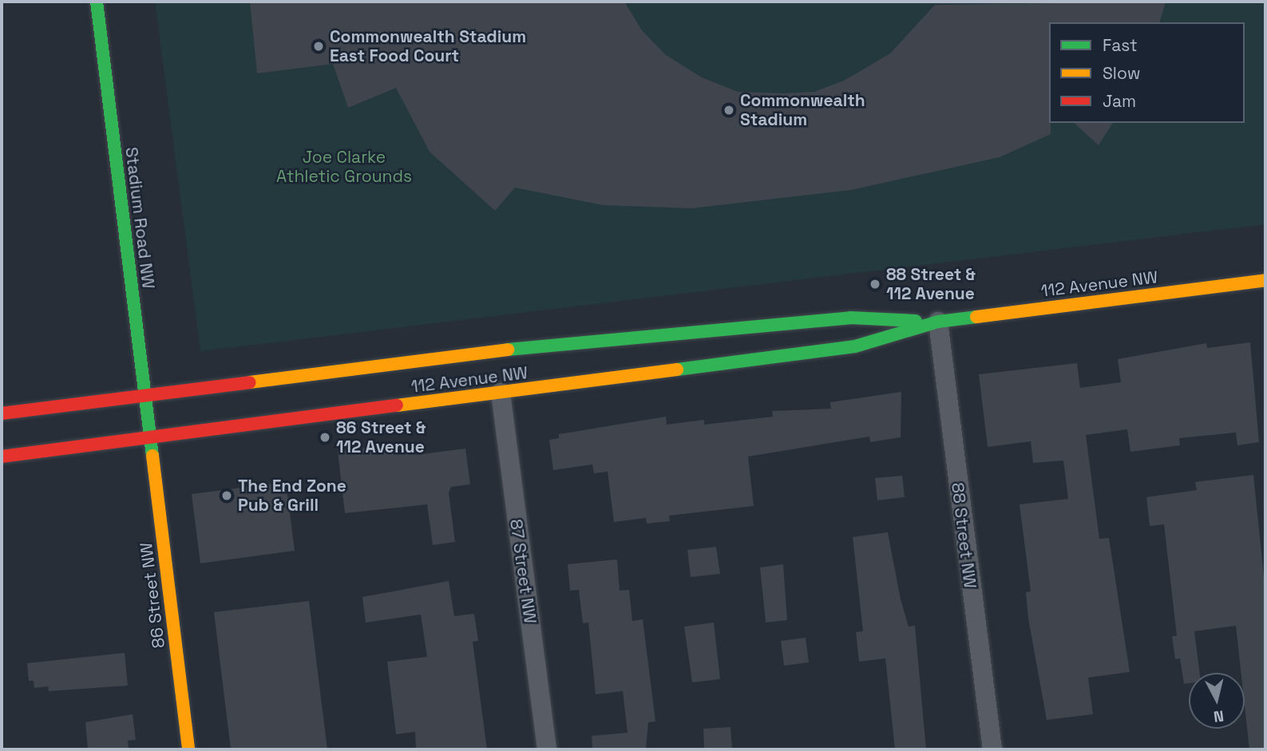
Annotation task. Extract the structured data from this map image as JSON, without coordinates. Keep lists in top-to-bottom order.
{
  "streets": {
    "main road": ["Stadium Road NW", "112 Avenue NW", "86 Street NW"],
    "street": ["88 Street NW", "87 Street NW"]
  },
  "crossings": [
    ["Stadium Road NW", "112 Avenue NW"],
    ["Stadium Road NW", "86 Street NW"],
    ["112 Avenue NW", "88 Street NW"],
    ["112 Avenue NW", "87 Street NW"],
    ["112 Avenue NW", "86 Street NW"]
  ],
  "parks": ["Joe Clarke Athletic Grounds"],
  "places": [
    "Commonwealth Stadium East Food Court",
    "Commonwealth Stadium",
    "88 Street & 112 Avenue",
    "86 Street & 112 Avenue",
    "The End Zone Pub & Grill"
  ],
  "legend": ["Fast", "Slow", "Jam"],
  "north": "bottom"
}
